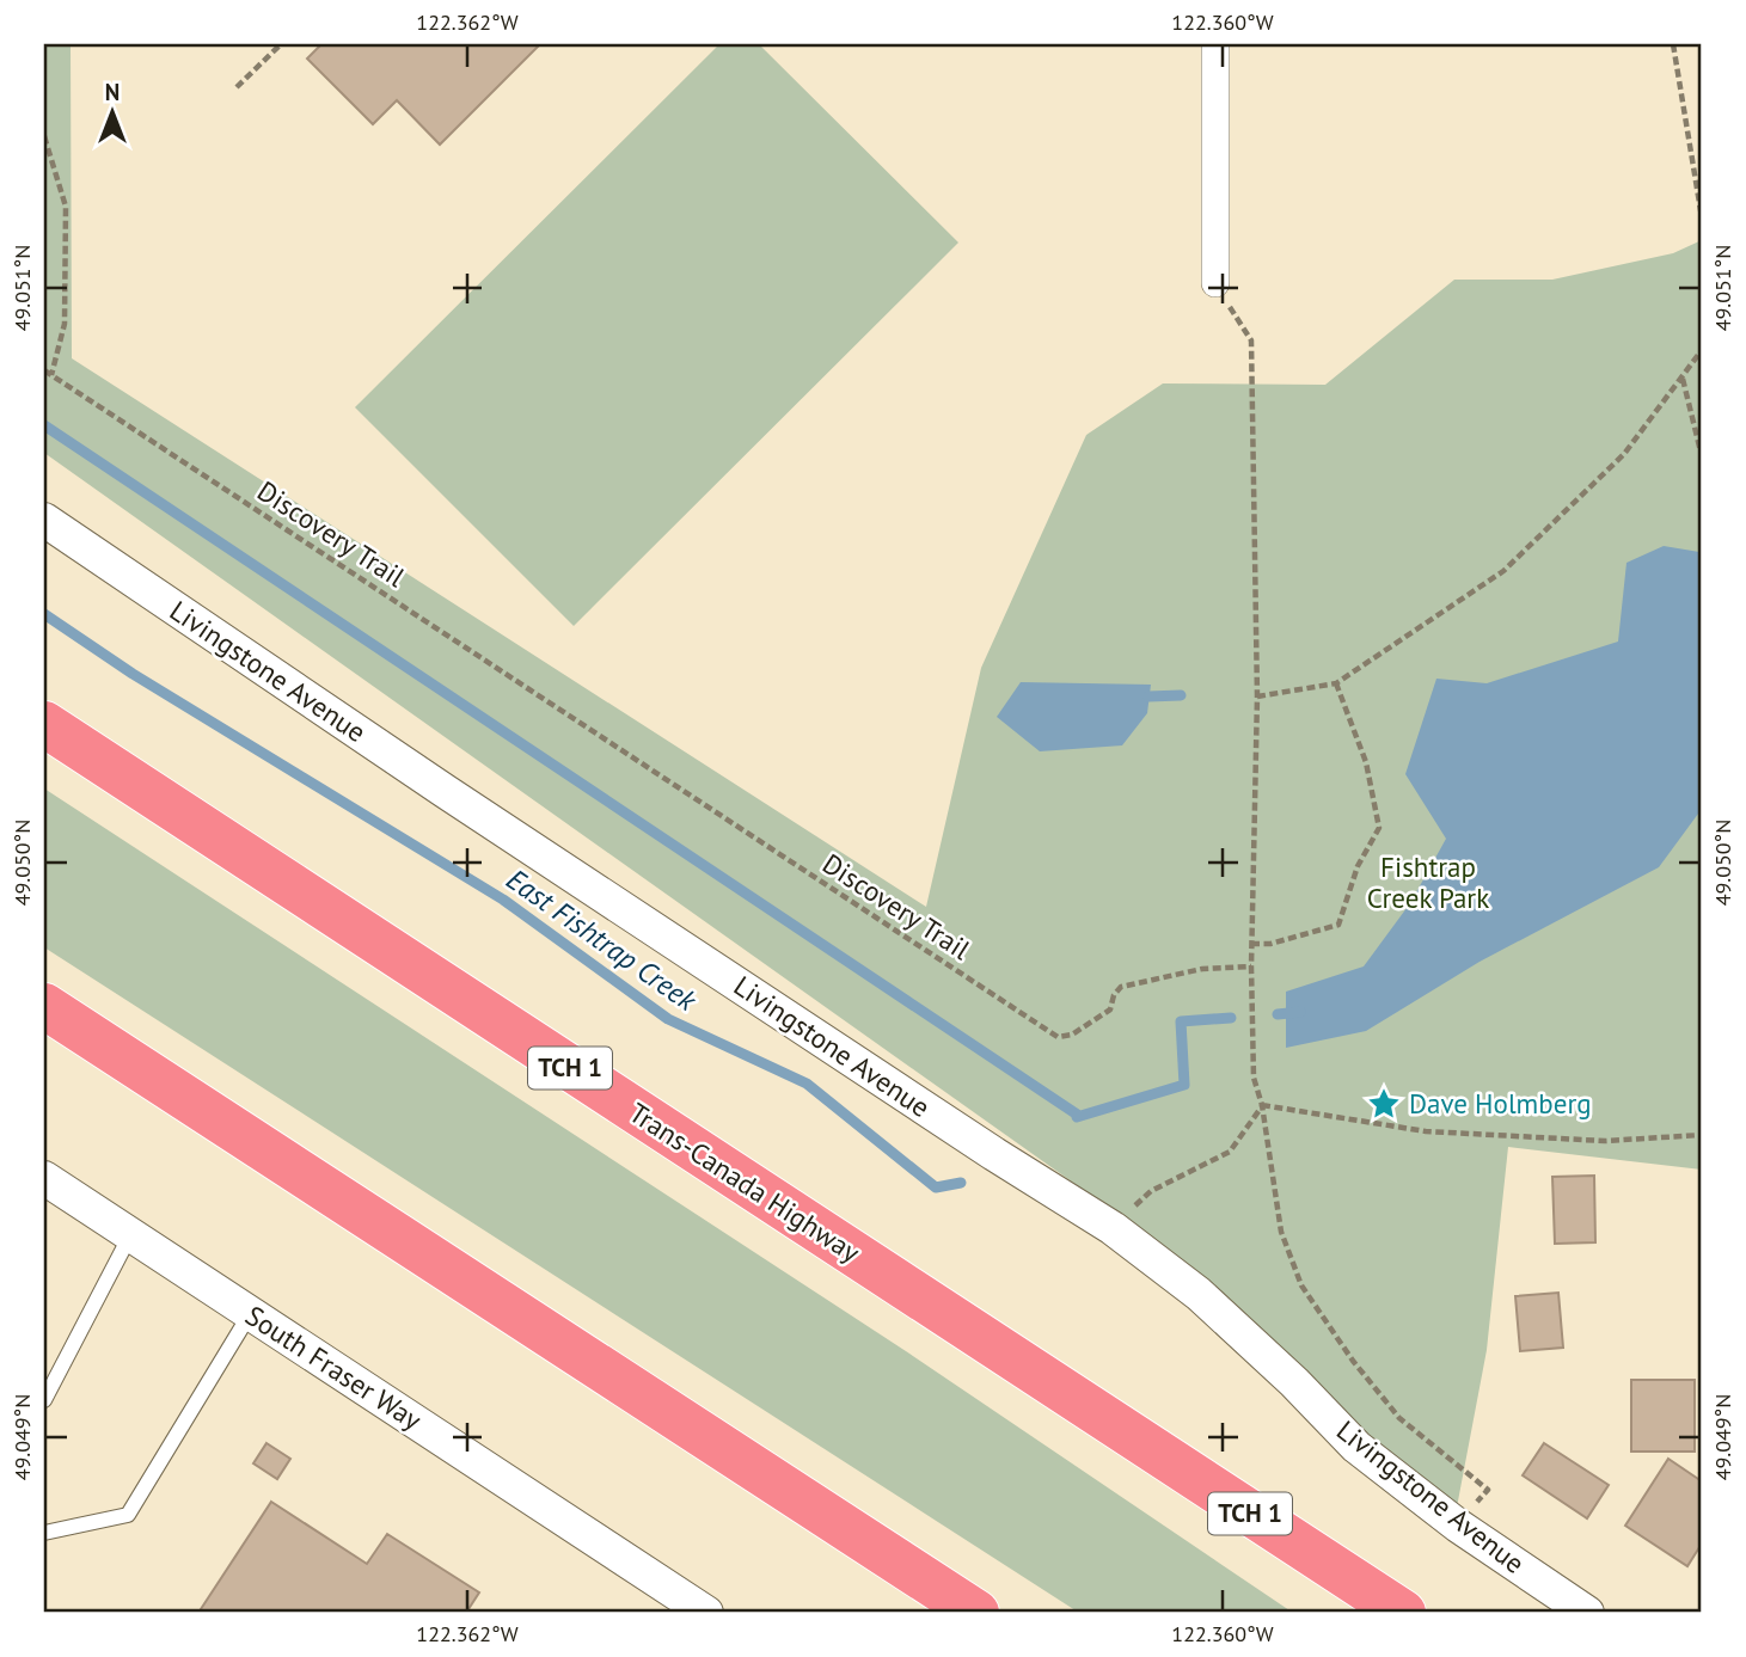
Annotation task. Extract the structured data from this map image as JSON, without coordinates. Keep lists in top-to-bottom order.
{
  "streets": {
    "highway": ["TCH 1", "Trans-Canada Highway"],
    "street": ["Livingstone Avenue", "South Fraser Way"],
    "path": ["Discovery Trail"]
  },
  "water": ["East Fishtrap Creek"],
  "parks": ["Fishtrap Creek Park"],
  "places": {
    "place": ["Dave Holmberg"]
  },
  "north": "top",
  "coordinates": [
    "122.362°W",
    "122.360°W",
    "49.051°N",
    "49.050°N",
    "49.049°N"
  ]
}
